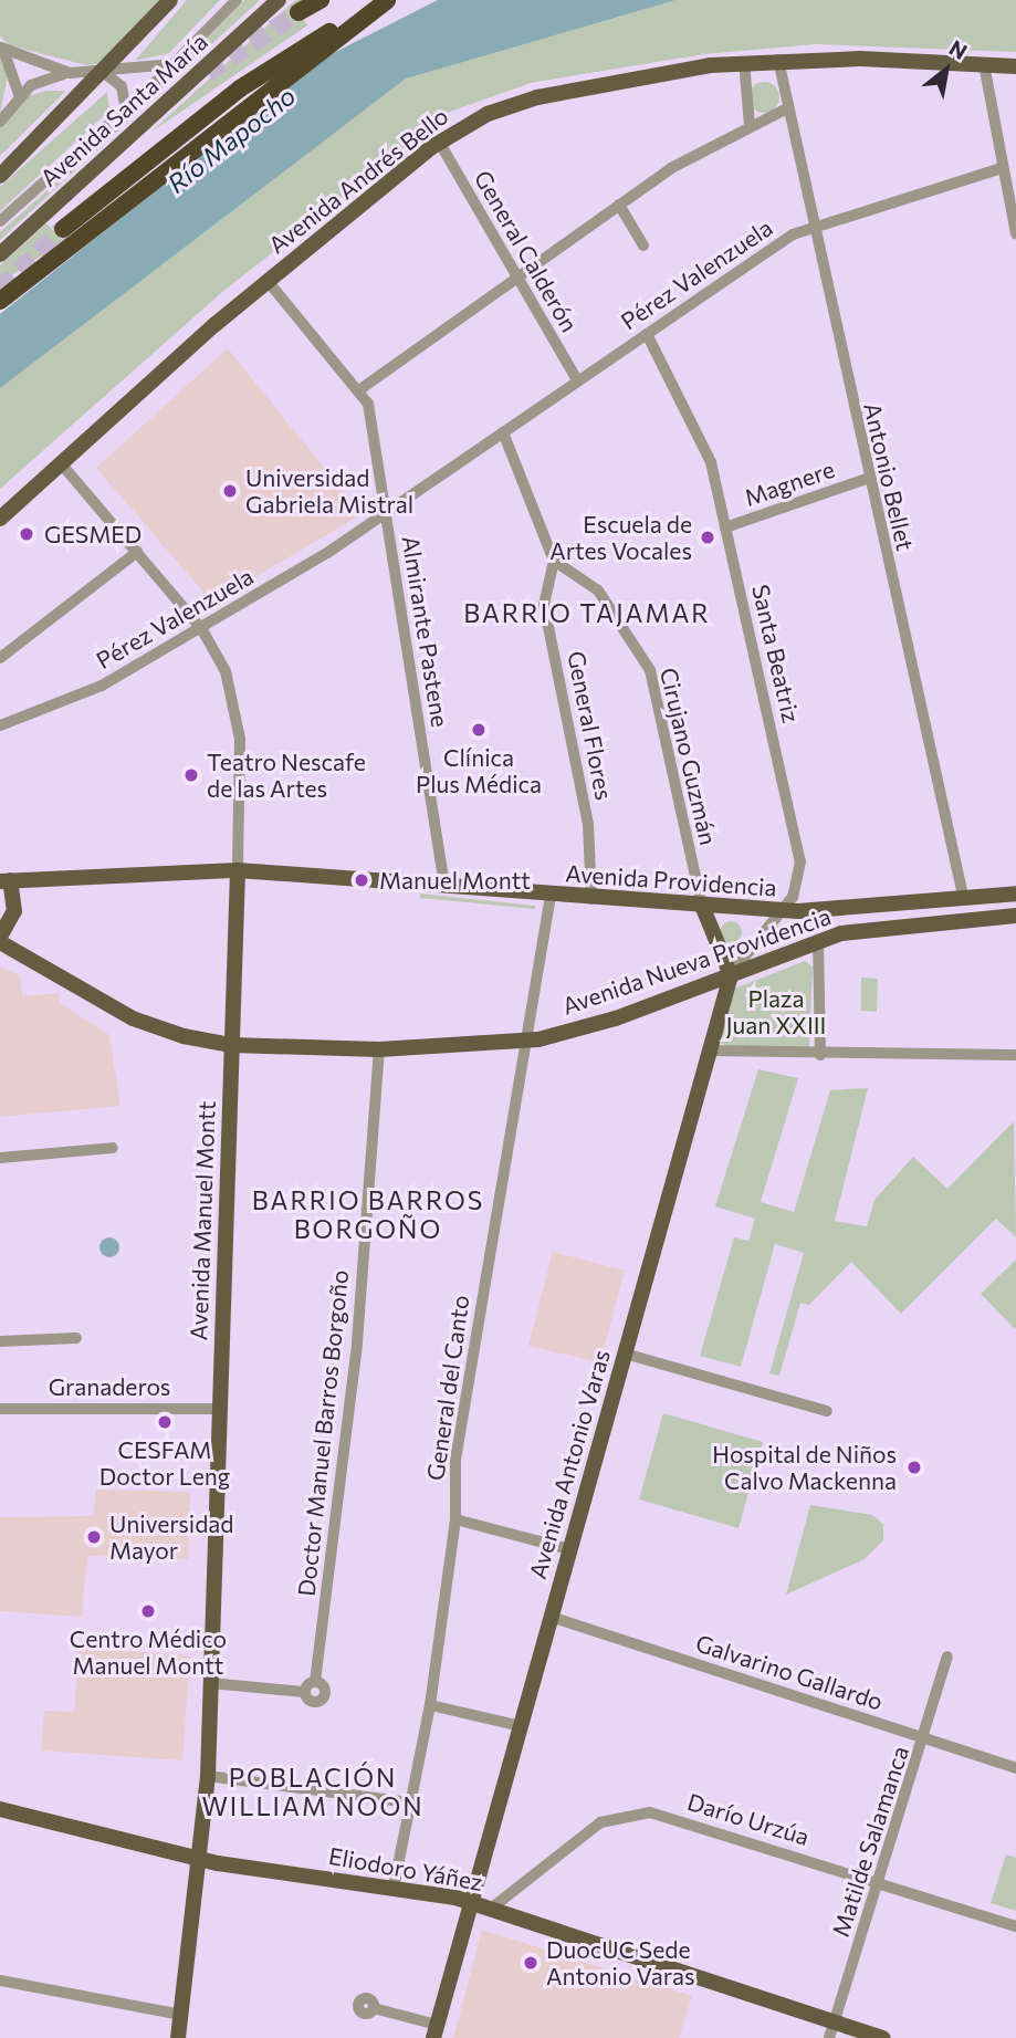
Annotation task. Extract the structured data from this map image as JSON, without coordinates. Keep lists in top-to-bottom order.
{
  "streets": {
    "main road": [
      "Avenida Santa María",
      "Avenida Andrés Bello",
      "Avenida Providencia",
      "Avenida Nueva Providencia",
      "Avenida Manuel Montt",
      "Avenida Antonio Varas",
      "Eliodoro Yáñez"
    ],
    "street": [
      "General Calderón",
      "Pérez Valenzuela",
      "Antonio Bellet",
      "Magnere",
      "Almirante Pastene",
      "Santa Beatriz",
      "General Flores",
      "Cirujano Guzmán",
      "Granaderos",
      "General del Canto",
      "Doctor Manuel Barros Borgoño",
      "Galvarino Gallardo",
      "Darío Urzúa",
      "Matilde Salamanca"
    ]
  },
  "crossings": [
    ["Avenida Andrés Bello", "General Calderón"],
    ["Avenida Andrés Bello", "Antonio Bellet"],
    ["Avenida Andrés Bello", "Almirante Pastene"],
    ["Avenida Andrés Bello", "Avenida Manuel Montt"],
    ["General Calderón", "Pérez Valenzuela"],
    ["Pérez Valenzuela", "Antonio Bellet"],
    ["Pérez Valenzuela", "Almirante Pastene"],
    ["Pérez Valenzuela", "Santa Beatriz"],
    ["Pérez Valenzuela", "Avenida Manuel Montt"],
    ["Antonio Bellet", "Magnere"],
    ["Antonio Bellet", "Avenida Providencia"],
    ["Magnere", "Santa Beatriz"],
    ["Almirante Pastene", "Avenida Providencia"],
    ["Santa Beatriz", "Avenida Providencia"],
    ["Santa Beatriz", "Avenida Nueva Providencia"],
    ["Santa Beatriz", "Avenida Antonio Varas"],
    ["General Flores", "Cirujano Guzmán"],
    ["General Flores", "Avenida Providencia"],
    ["Cirujano Guzmán", "Avenida Providencia"],
    ["Avenida Providencia", "Avenida Manuel Montt"],
    ["Avenida Providencia", "General del Canto"],
    ["Avenida Nueva Providencia", "Avenida Manuel Montt"],
    ["Avenida Nueva Providencia", "General del Canto"],
    ["Avenida Nueva Providencia", "Doctor Manuel Barros Borgoño"],
    ["Avenida Nueva Providencia", "Avenida Antonio Varas"],
    ["Avenida Manuel Montt", "Granaderos"],
    ["Avenida Manuel Montt", "Eliodoro Yáñez"],
    ["General del Canto", "Eliodoro Yáñez"],
    ["Avenida Antonio Varas", "Galvarino Gallardo"],
    ["Avenida Antonio Varas", "Eliodoro Yáñez"],
    ["Galvarino Gallardo", "Matilde Salamanca"],
    ["Darío Urzúa", "Matilde Salamanca"],
    ["Darío Urzúa", "Eliodoro Yáñez"],
    ["Matilde Salamanca", "Eliodoro Yáñez"]
  ],
  "districts": ["BARRIO TAJAMAR", "BARRIO BARROS BORGOÑO", "POBLACIÓN WILLIAM NOON"],
  "water": ["Río Mapocho"],
  "parks": ["Plaza Juan XXIII"],
  "places": [
    "Universidad Gabriela Mistral",
    "GESMED",
    "Escuela de Artes Vocales",
    "Clínica Plus Médica",
    "Teatro Nescafe de las Artes",
    "Manuel Montt",
    "CESFAM Doctor Leng",
    "Hospital de Niños Calvo Mackenna",
    "Universidad Mayor",
    "Centro Médico Manuel Montt",
    "DuocUC Sede Antonio Varas"
  ],
  "north": "top right"
}
